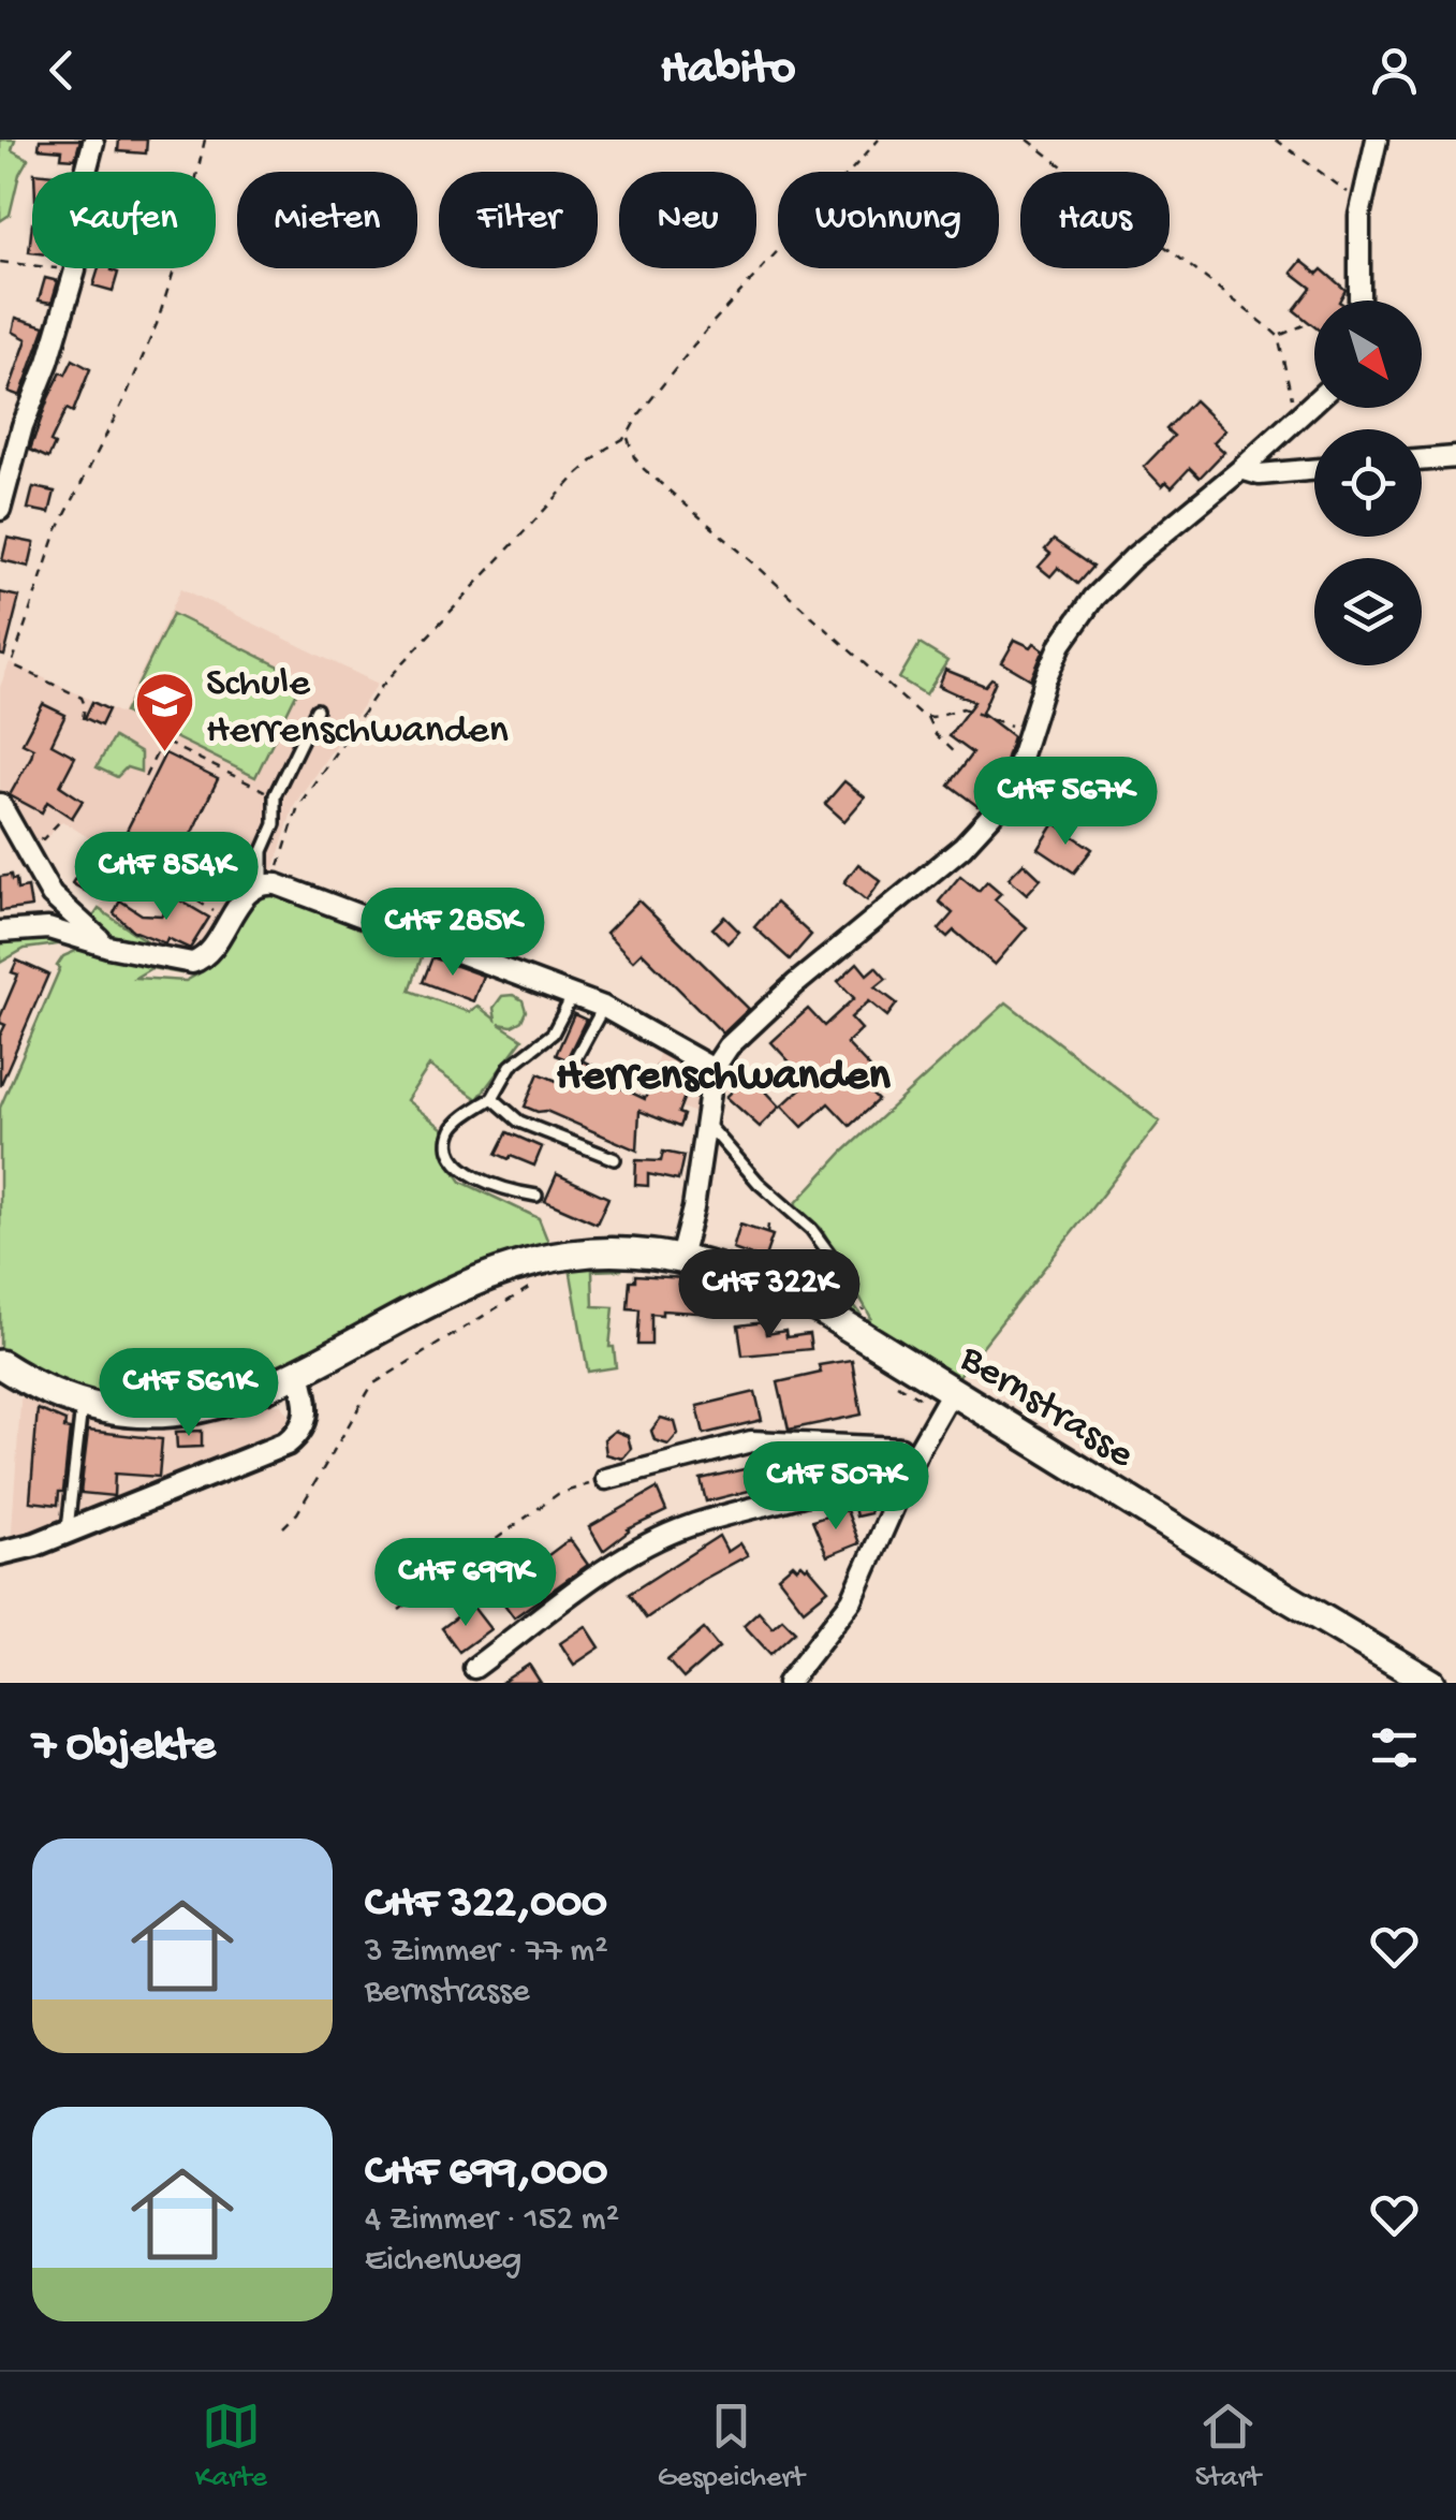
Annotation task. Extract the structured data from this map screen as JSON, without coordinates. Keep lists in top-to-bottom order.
{
  "streets": {
    "main road": ["Bernstrasse"]
  },
  "districts": ["Herrenschwanden"],
  "places": {
    "school or university": ["Schule Herrenschwanden"]
  },
  "north": "bottom right",
  "page": {
    "header": "Habito",
    "chip": [
      "Kaufen",
      "Mieten",
      "Filter",
      "Neu",
      "Wohnung",
      "Haus"
    ],
    "price": [
      "CHF 567K",
      "CHF 854K",
      "CHF 285K",
      "CHF 322K",
      "CHF 561K",
      "CHF 507K",
      "CHF 699K"
    ],
    "heading": "7 Objekte",
    "list": [
      {
        "name": "CHF 322,000",
        "note": "3 Zimmer · 77 m² · Bernstrasse"
      },
      {
        "name": "CHF 699,000",
        "note": "4 Zimmer · 152 m² · Eichenweg"
      }
    ],
    "tabs": ["Karte", "Gespeichert", "Start"]
  }
}
